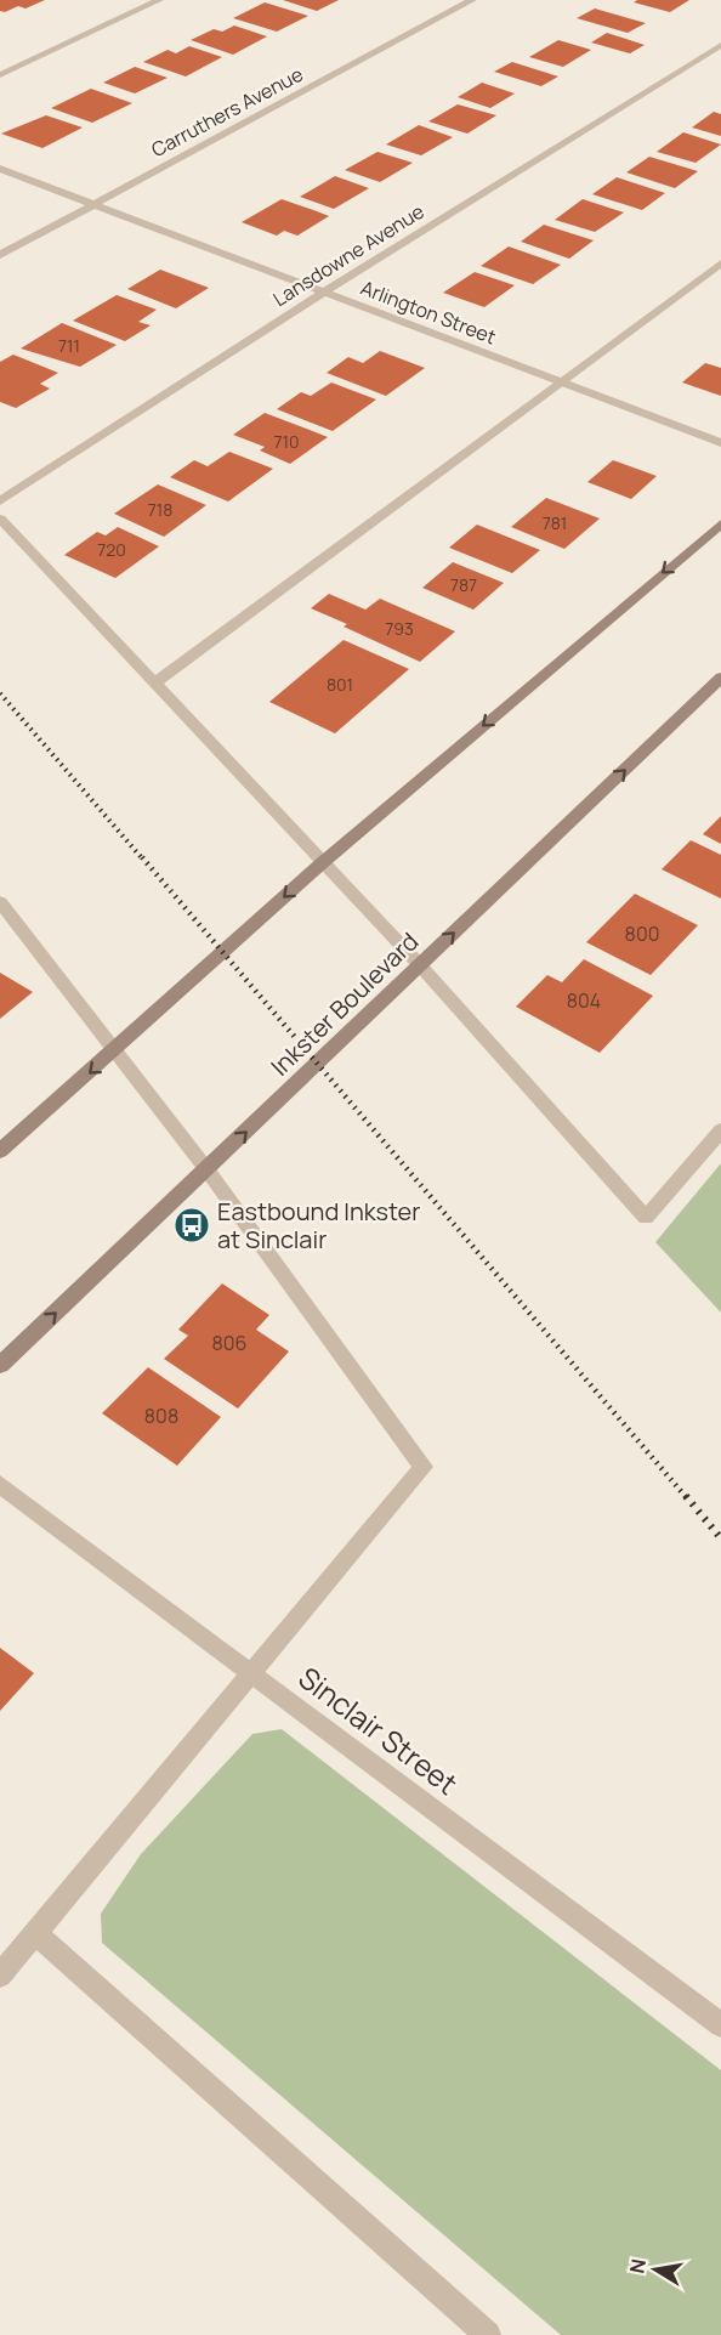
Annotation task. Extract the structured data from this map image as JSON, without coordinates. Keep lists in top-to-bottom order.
{
  "streets": {
    "main road": ["Inkster Boulevard"],
    "street": [
      "Carruthers Avenue",
      "Lansdowne Avenue",
      "Arlington Street",
      "Sinclair Street"
    ]
  },
  "crossings": [
    ["Carruthers Avenue", "Arlington Street"],
    ["Lansdowne Avenue", "Arlington Street"]
  ],
  "places": {
    "bus stop": ["Eastbound Inkster at Sinclair"]
  },
  "house_numbers": [
    "711",
    "710",
    "718",
    "781",
    "720",
    "787",
    "793",
    "801",
    "800",
    "804",
    "806",
    "808"
  ],
  "north": "left"
}
